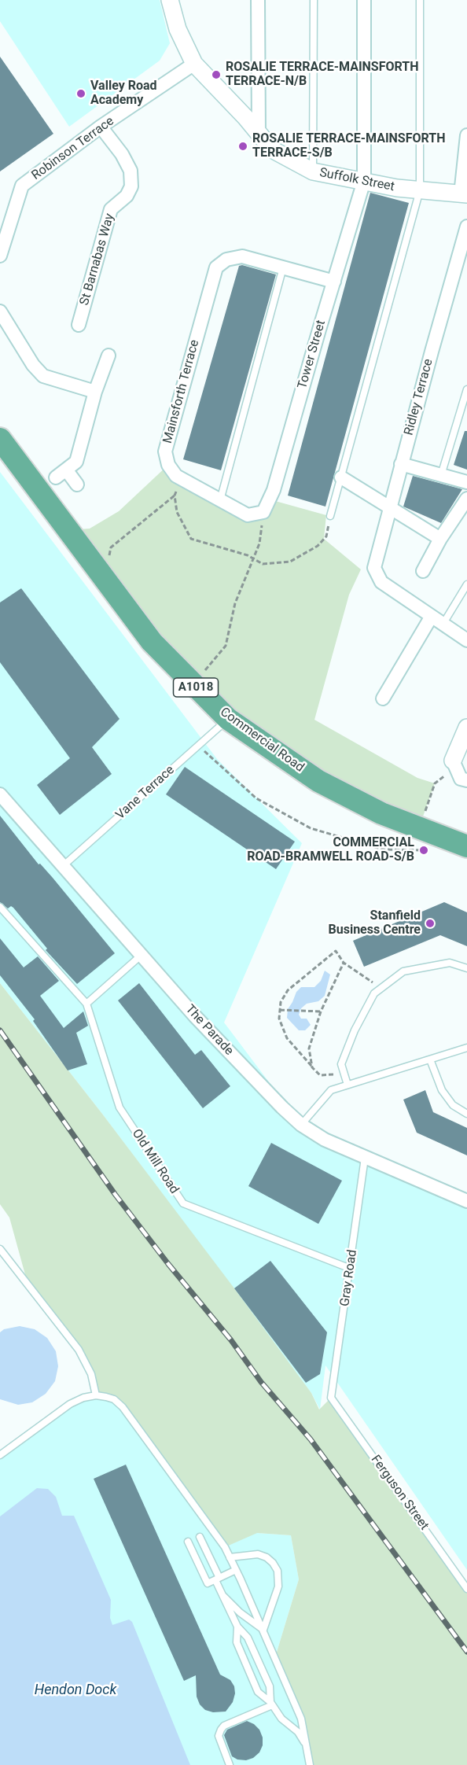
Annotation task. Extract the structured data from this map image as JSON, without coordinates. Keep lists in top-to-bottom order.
{
  "streets": {
    "highway": ["A1018", "Commercial Road"],
    "street": [
      "Robinson Terrace",
      "Suffolk Street",
      "St Barnabas Way",
      "Tower Street",
      "Mainsforth Terrace",
      "Ridley Terrace",
      "The Parade"
    ],
    "lane": [
      "Vane Terrace",
      "Old Mill Road",
      "Gray Road",
      "Ferguson Street"
    ]
  },
  "crossings": [
    ["Robinson Terrace", "Suffolk Street"],
    ["Robinson Terrace", "St Barnabas Way"],
    ["Suffolk Street", "Tower Street"],
    ["Tower Street", "Mainsforth Terrace"],
    ["Commercial Road", "Vane Terrace"],
    ["Vane Terrace", "The Parade"],
    ["The Parade", "Gray Road"],
    ["Old Mill Road", "Gray Road"],
    ["Gray Road", "Ferguson Street"]
  ],
  "water": ["Hendon Dock"],
  "places": [
    "ROSALIE TERRACE-MAINSFORTH TERRACE-N/B",
    "Valley Road Academy",
    "ROSALIE TERRACE-MAINSFORTH TERRACE-S/B",
    "COMMERCIAL ROAD-BRAMWELL ROAD-S/B",
    "Stanfield Business Centre"
  ]
}
